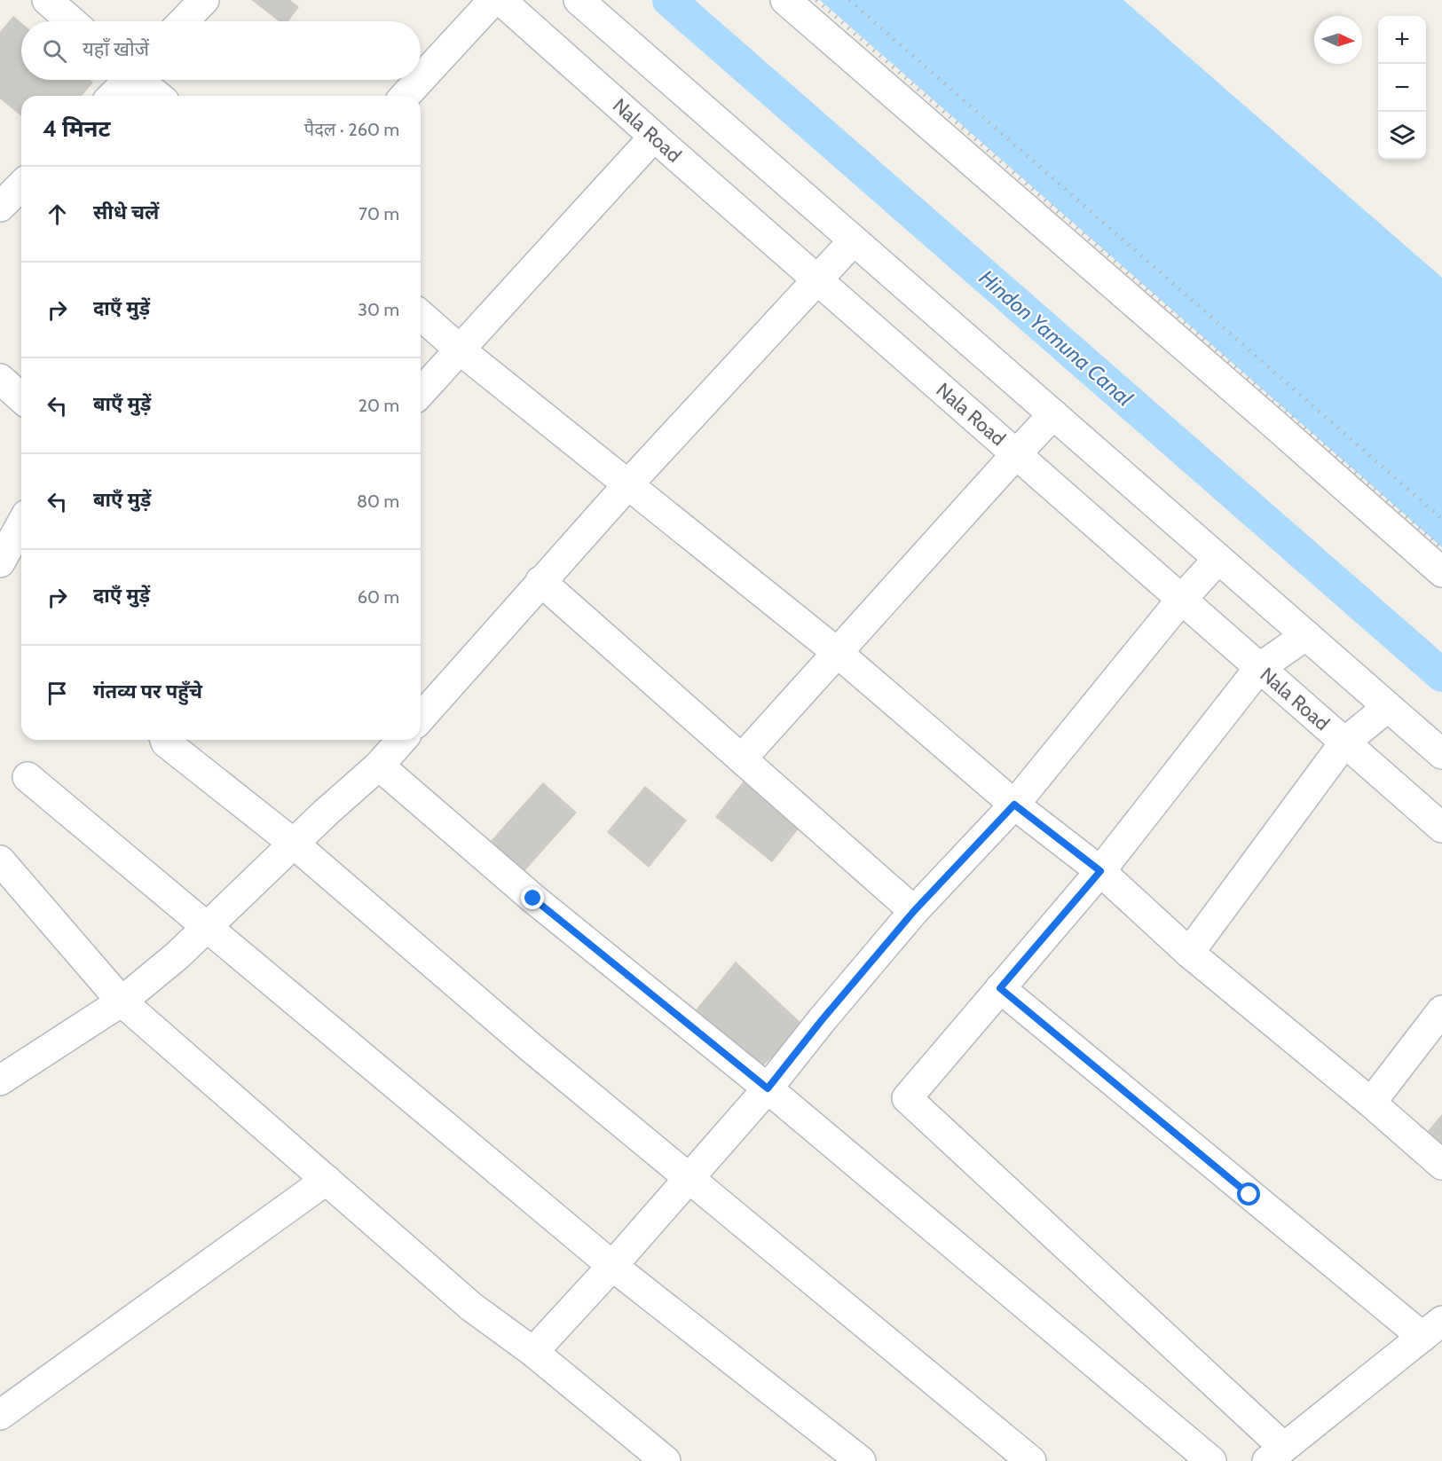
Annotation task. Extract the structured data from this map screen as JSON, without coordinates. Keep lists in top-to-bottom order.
{
  "streets": {
    "street": ["Nala Road"]
  },
  "water": ["Hindon Yamuna Canal"],
  "north": "right",
  "page": {
    "map_buttons": ["+", "−"],
    "search": "यहाँ खोजें",
    "heading": ["4 मिनट", "पैदल · 260 m"],
    "list": [
      ["सीधे चलें", "70 m"],
      ["दाएँ मुड़ें", "30 m"],
      ["बाएँ मुड़ें", "20 m"],
      ["बाएँ मुड़ें", "80 m"],
      ["दाएँ मुड़ें", "60 m"],
      "गंतव्य पर पहुँचे"
    ]
  }
}
